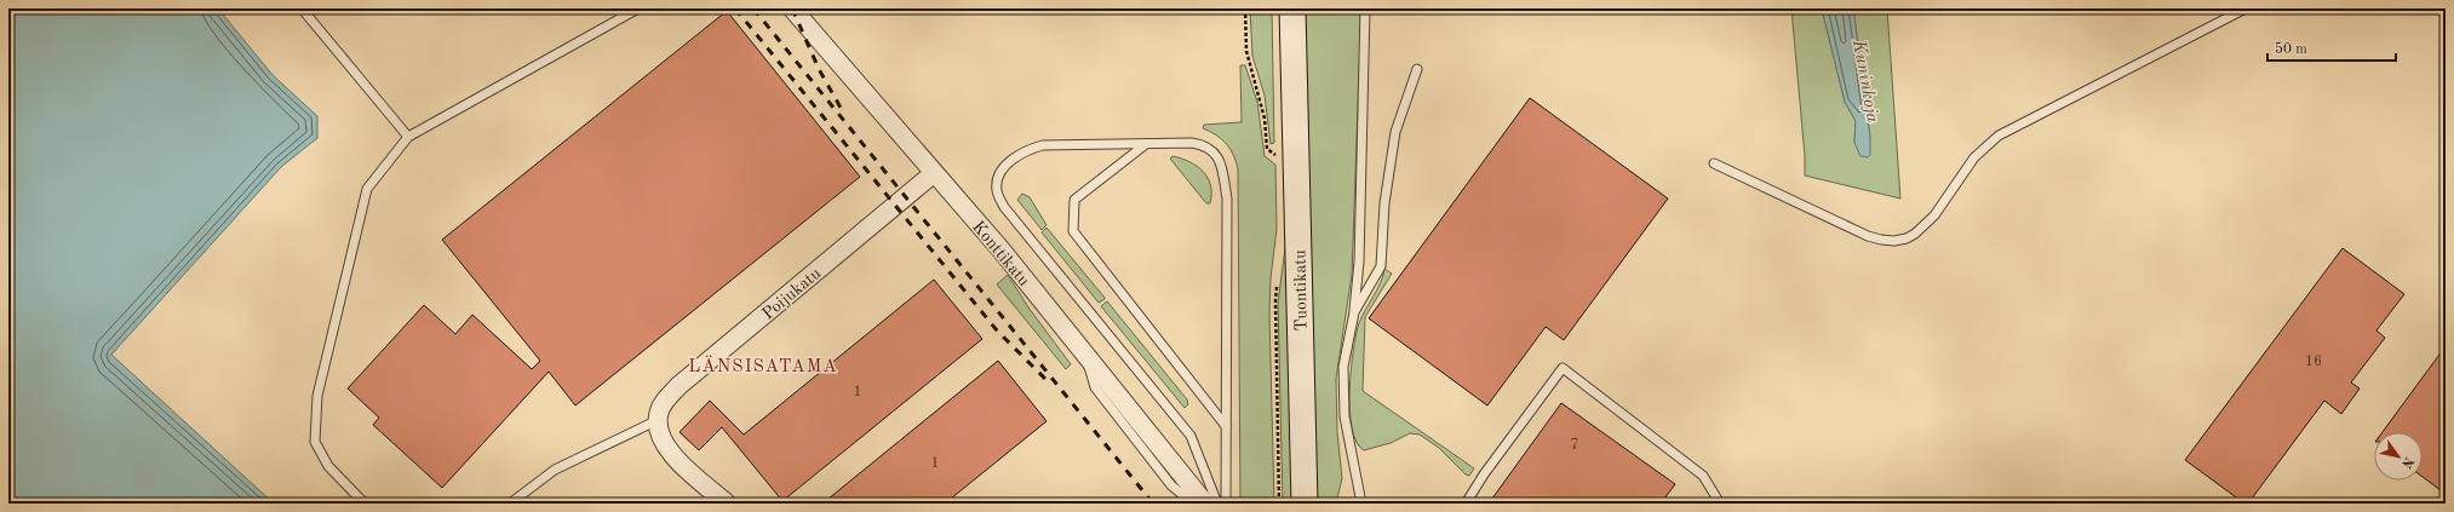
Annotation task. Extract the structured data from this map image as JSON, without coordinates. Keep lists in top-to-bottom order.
{
  "streets": {
    "street": ["Konttikatu", "Tuontikatu", "Poijukatu"]
  },
  "crossings": [
    ["Konttikatu", "Poijukatu"]
  ],
  "districts": ["LÄNSISATAMA"],
  "water": ["Kuninkoja"],
  "house_numbers": [
    "16",
    "1",
    "7",
    "1"
  ],
  "scale_bar": "50 m",
  "north": "bottom right"
}
